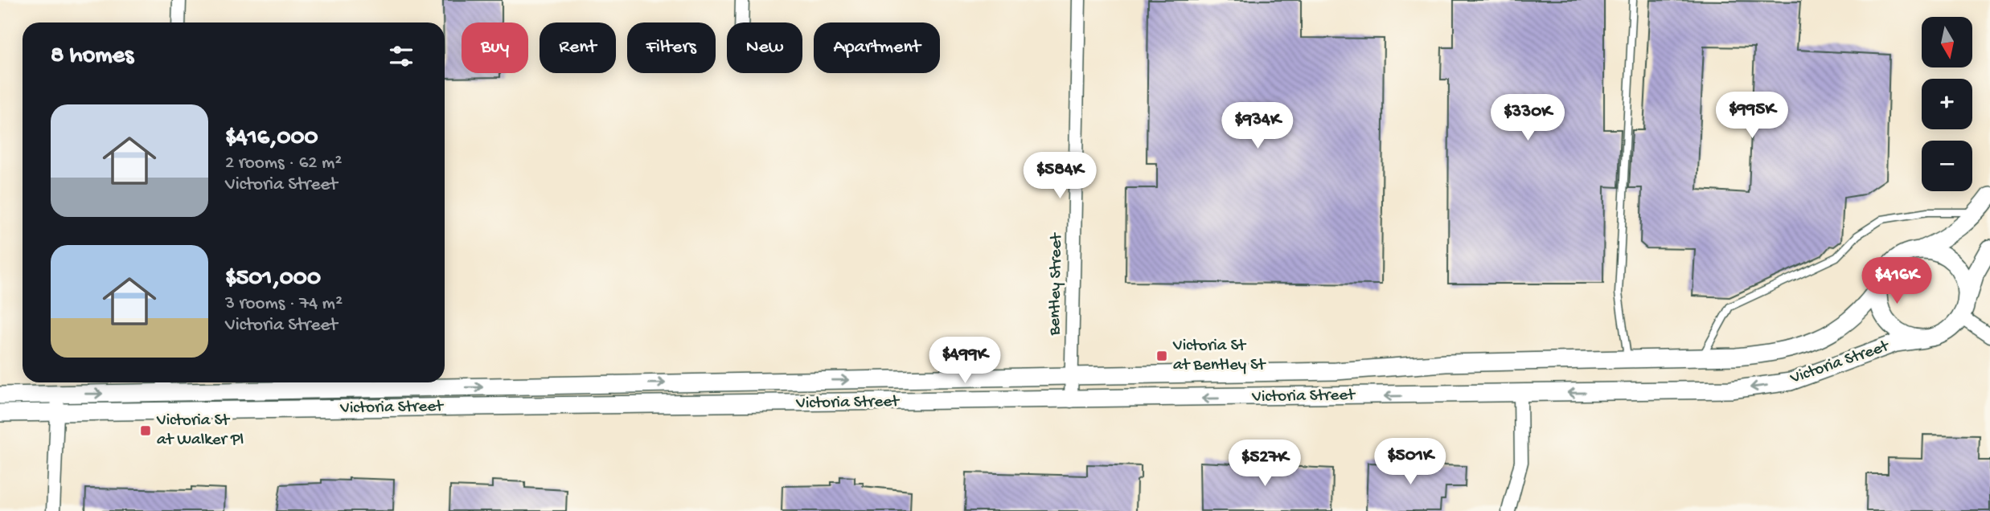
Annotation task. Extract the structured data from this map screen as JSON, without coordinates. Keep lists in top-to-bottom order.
{
  "streets": {
    "main road": ["Victoria Street"],
    "street": ["Bentley Street"]
  },
  "crossings": [
    ["Bentley Street", "Victoria Street"]
  ],
  "places": {
    "transit": ["Victoria St at Bentley St", "Victoria St at Walker Pl"]
  },
  "north": "bottom",
  "page": {
    "map_buttons": ["+", "−"],
    "chip": [
      "Buy",
      "Rent",
      "Filters",
      "New",
      "Apartment"
    ],
    "heading": "8 homes",
    "list": [
      {
        "name": "$416,000",
        "note": "2 rooms · 62 m² · Victoria Street"
      },
      {
        "name": "$501,000",
        "note": "3 rooms · 74 m² · Victoria Street"
      }
    ],
    "price": [
      "$995K",
      "$330K",
      "$934K",
      "$584K",
      "$416K",
      "$499K",
      "$501K",
      "$527K"
    ]
  }
}
